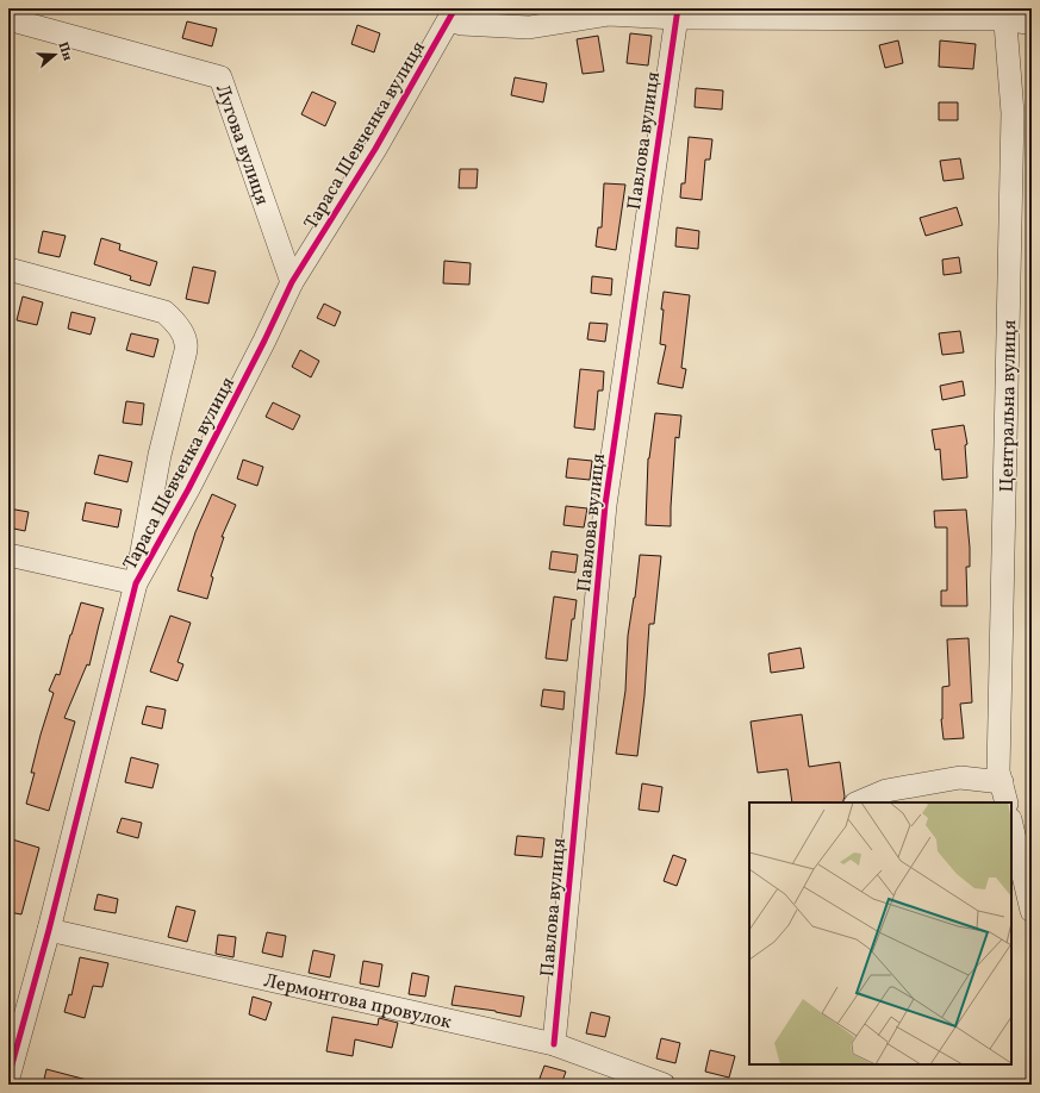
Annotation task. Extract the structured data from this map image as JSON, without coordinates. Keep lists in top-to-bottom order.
{
  "streets": {
    "street": [
      "Тараса Шевченка вулиця",
      "Павлова вулиця",
      "Лугова вулиця",
      "Центральна вулиця",
      "Лермонтова провулок"
    ]
  },
  "crossings": [
    ["Тараса Шевченка вулиця", "Лугова вулиця"],
    ["Тараса Шевченка вулиця", "Лермонтова провулок"],
    ["Павлова вулиця", "Лермонтова провулок"]
  ],
  "north": "right"
}
